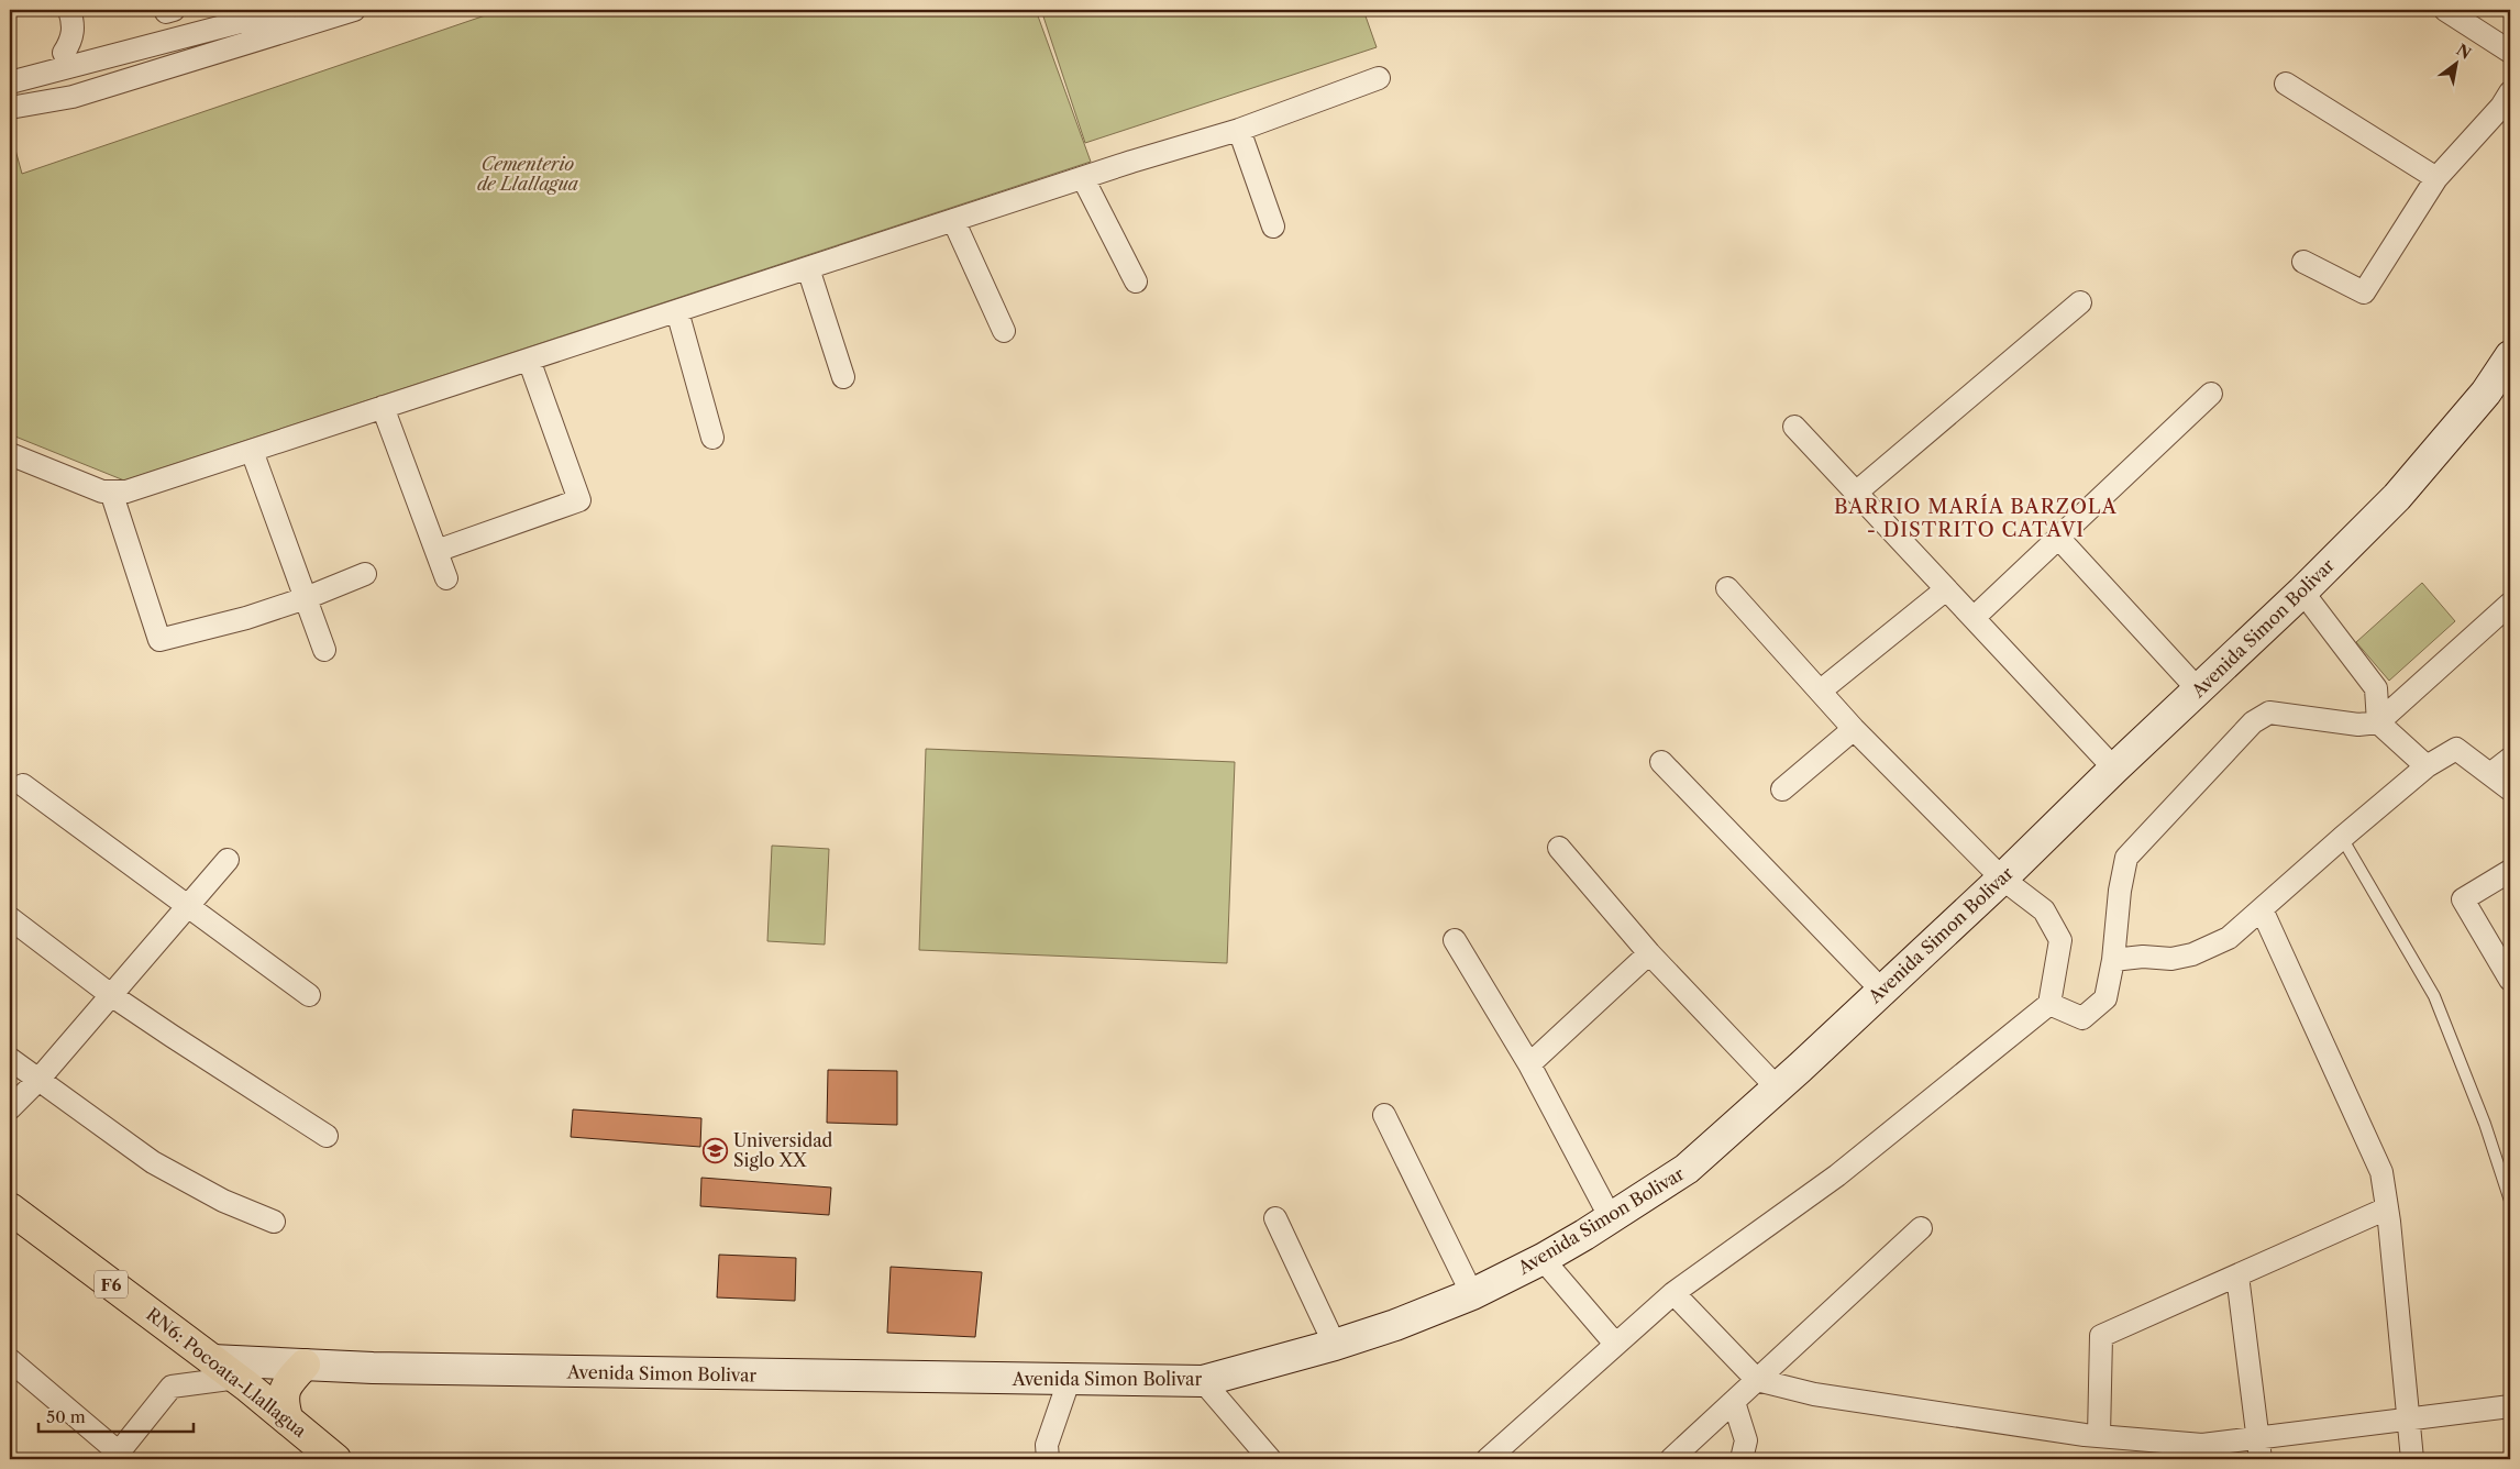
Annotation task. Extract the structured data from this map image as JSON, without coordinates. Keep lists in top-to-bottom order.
{
  "streets": {
    "highway": ["F6", "RN6: Pocoata-Llallagua"],
    "main road": ["Avenida Simon Bolivar"]
  },
  "crossings": [
    ["Avenida Simon Bolivar", "RN6: Pocoata-Llallagua"]
  ],
  "districts": ["BARRIO MARÍA BARZOLA - DISTRITO CATAVI"],
  "parks": ["Cementerio de Llallagua"],
  "places": {
    "school or university": ["Universidad Siglo XX"]
  },
  "scale_bar": "50 m",
  "north": "top right"
}
